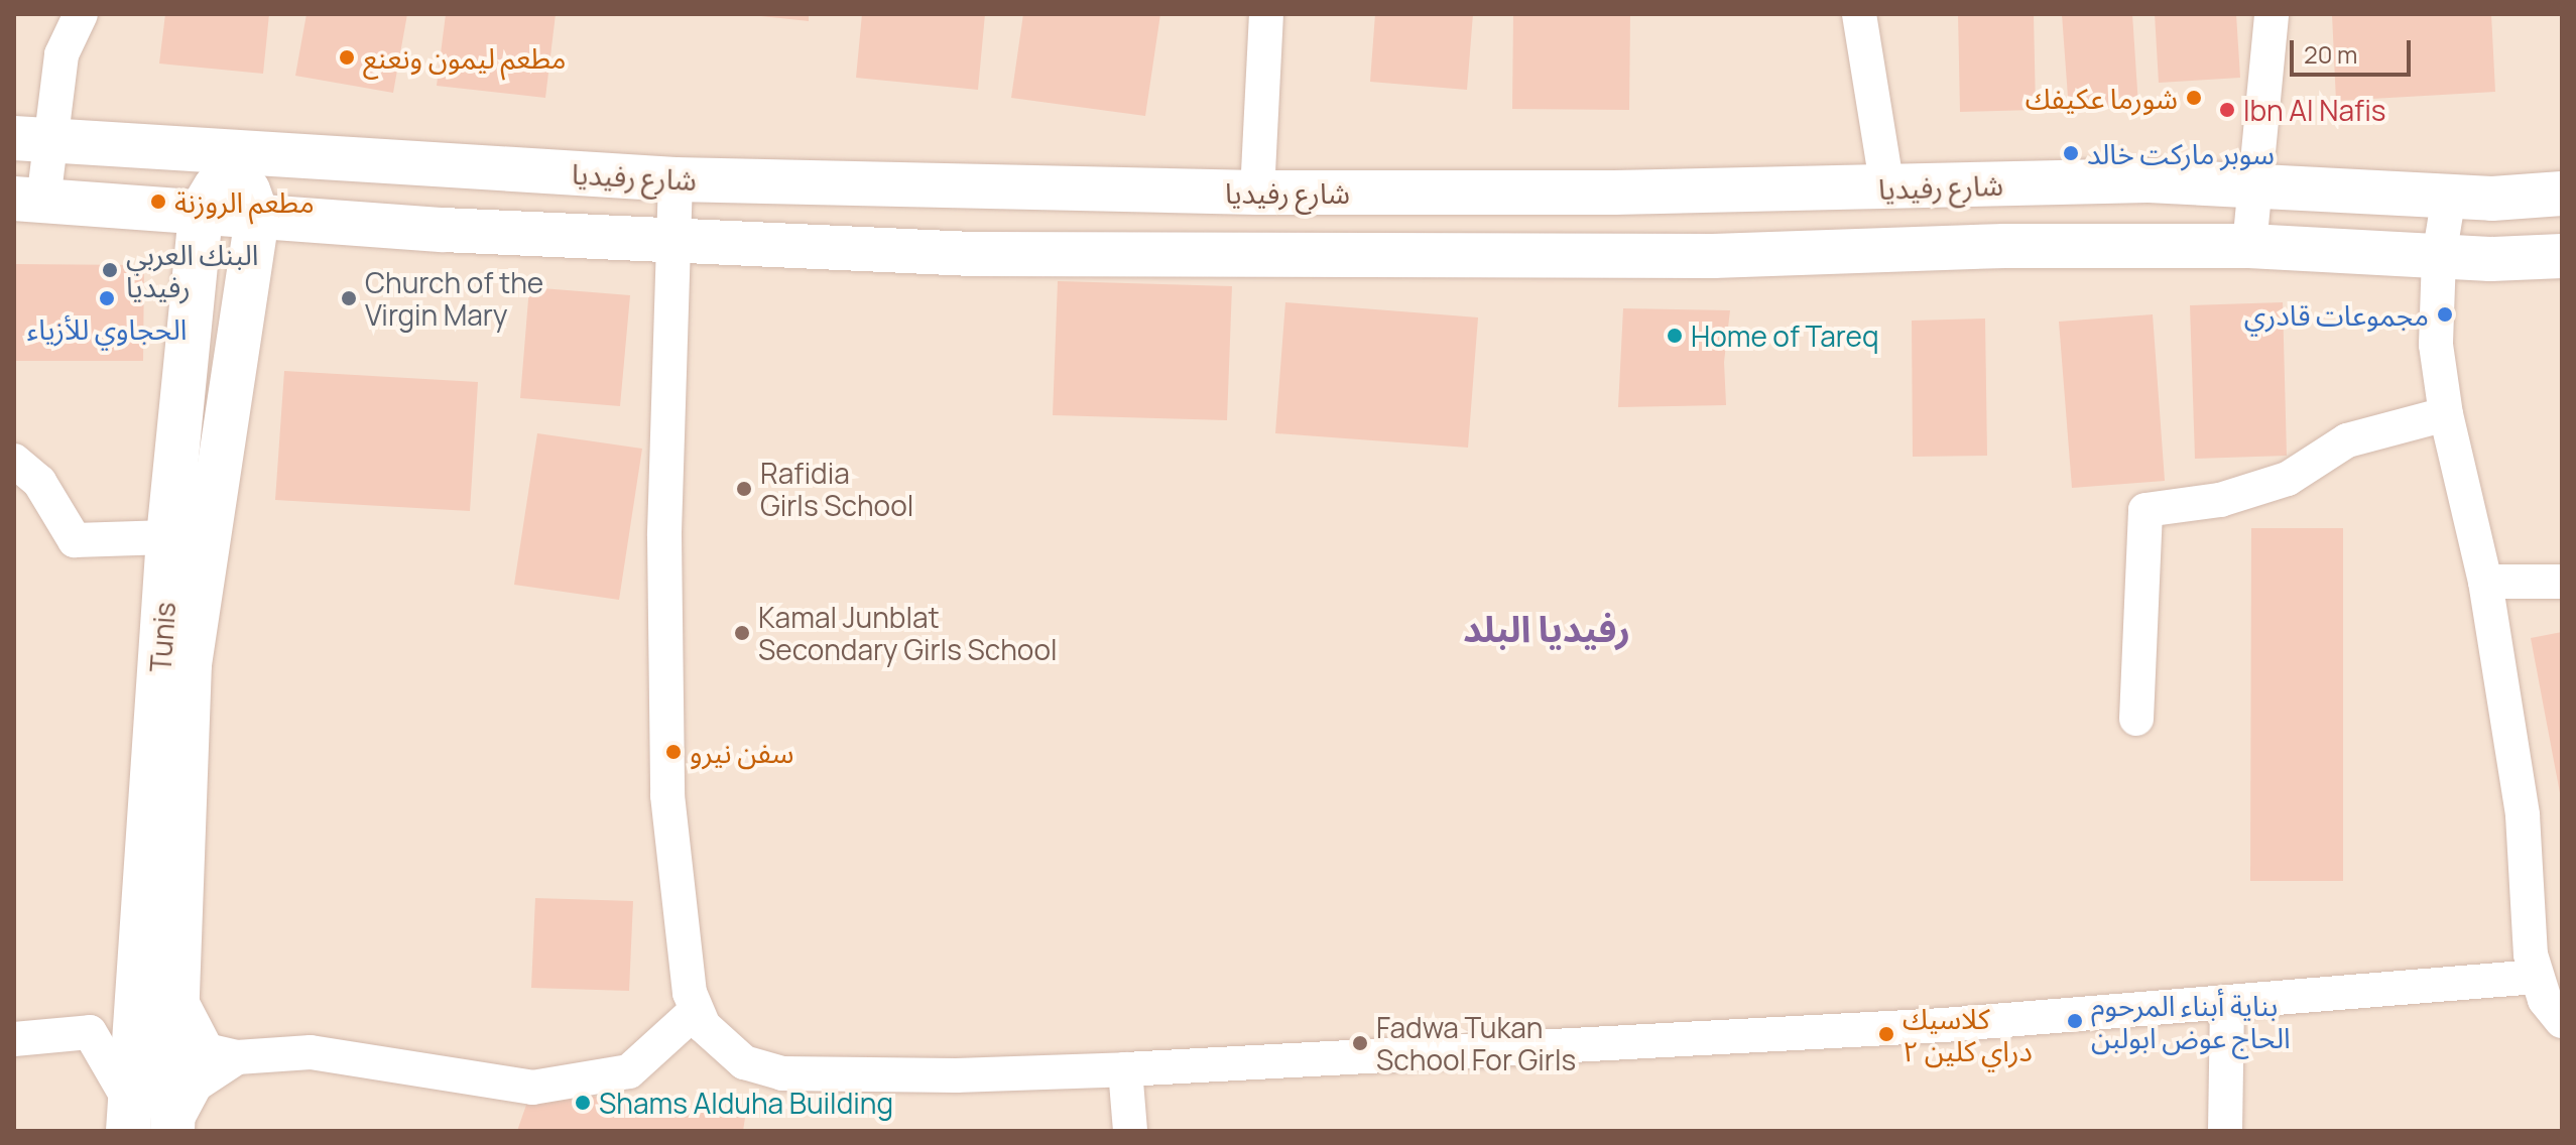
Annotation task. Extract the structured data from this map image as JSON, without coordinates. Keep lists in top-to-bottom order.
{
  "streets": {
    "main road": ["شارع رفيديا", "Tunis"]
  },
  "crossings": [
    ["شارع رفيديا", "Tunis"]
  ],
  "districts": ["رفيديا البلد"],
  "places": [
    "مطعم ليمون ونعنع",
    "شورما عكيفك",
    "Ibn Al Nafis",
    "سوبر مارکت خالد",
    "مطعم الروزنة",
    "البنك العربي رفيديا",
    "الحجاوي للأزياء",
    "Church of the Virgin Mary",
    "مجموعات قادري",
    "Home of Tareq",
    "Rafidia Girls School",
    "Kamal Junblat Secondary Girls School",
    "سفن نيرو",
    "بناية أبناء المرحوم الحاج عوض ابولبن",
    "كلاسيك دراي كلين ٢",
    "Fadwa Tukan School For Girls",
    "Shams Alduha Building"
  ],
  "scale_bar": "20 m"
}
